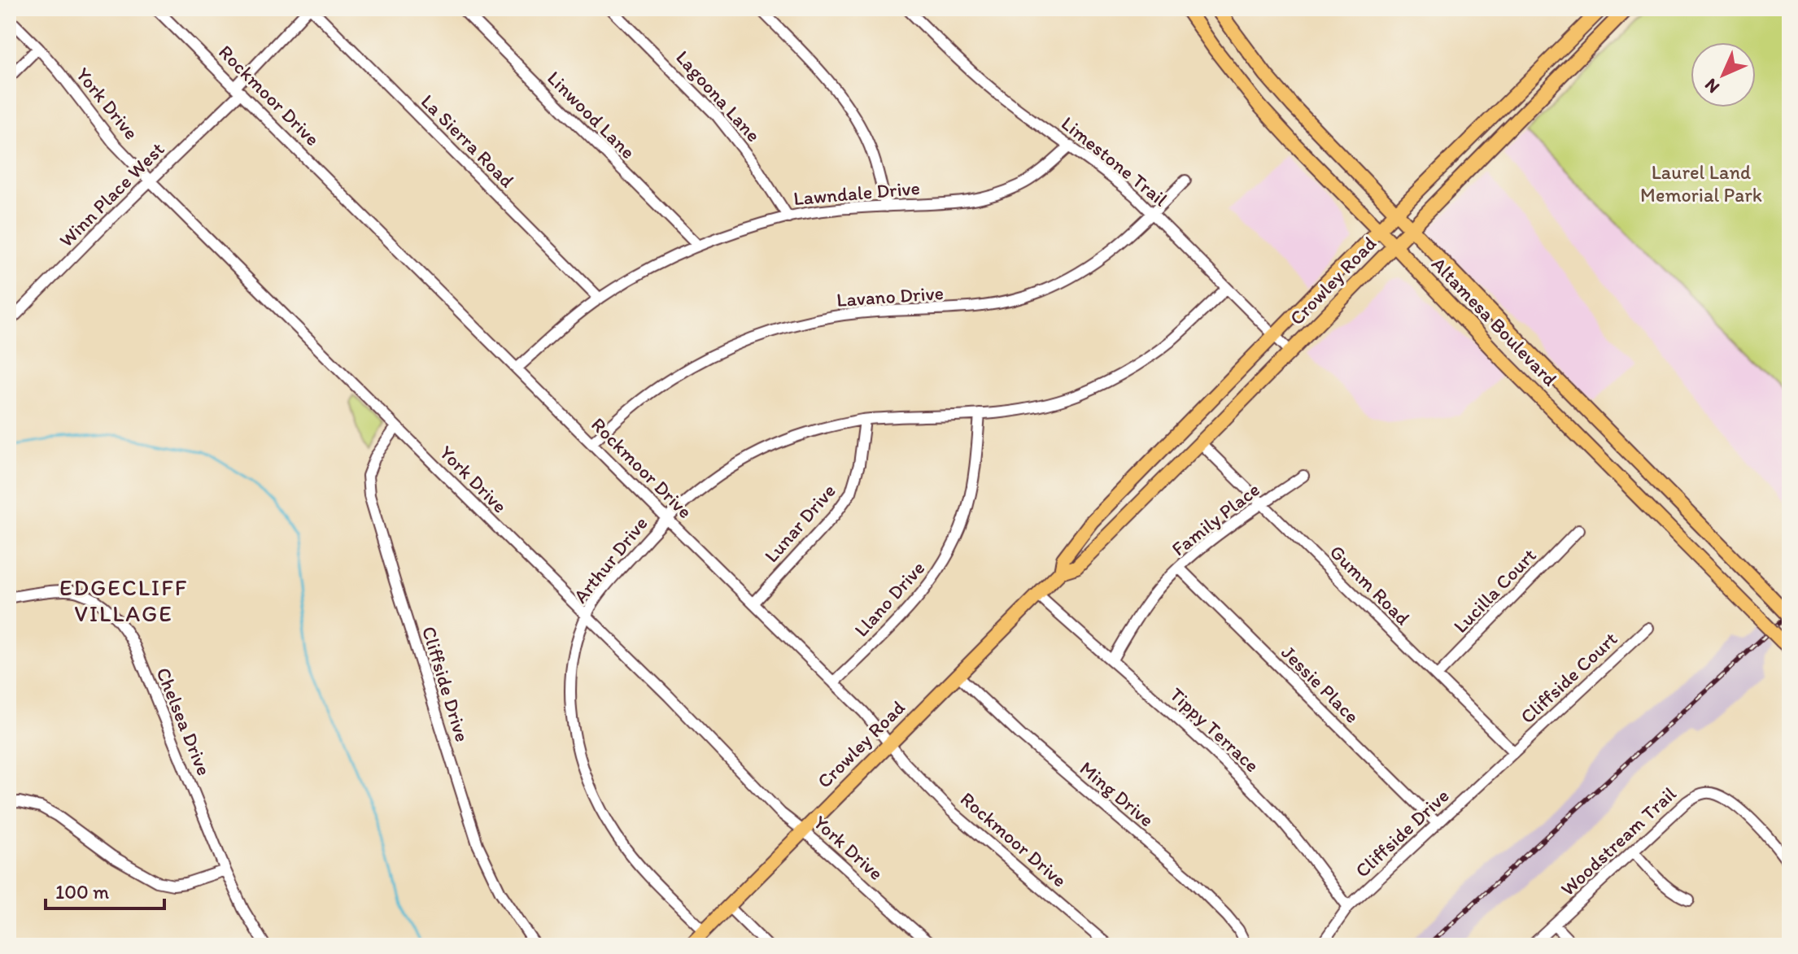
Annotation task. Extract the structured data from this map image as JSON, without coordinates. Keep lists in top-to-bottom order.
{
  "streets": {
    "main road": ["Crowley Road", "Altamesa Boulevard"],
    "street": [
      "Rockmoor Drive",
      "Lagoona Lane",
      "York Drive",
      "Linwood Lane",
      "La Sierra Road",
      "Limestone Trail",
      "Lawndale Drive",
      "Winn Place West",
      "Lavano Drive",
      "Family Place",
      "Lunar Drive",
      "Arthur Drive",
      "Gumm Road",
      "Lucilla Court",
      "Llano Drive",
      "Cliffside Court",
      "Cliffside Drive",
      "Jessie Place",
      "Chelsea Drive",
      "Tippy Terrace",
      "Ming Drive",
      "Woodstream Trail"
    ]
  },
  "crossings": [
    ["Rockmoor Drive", "Lawndale Drive"],
    ["Rockmoor Drive", "Winn Place West"],
    ["Rockmoor Drive", "Crowley Road"],
    ["Rockmoor Drive", "Lavano Drive"],
    ["Rockmoor Drive", "Lunar Drive"],
    ["Rockmoor Drive", "Arthur Drive"],
    ["Rockmoor Drive", "Llano Drive"],
    ["Lagoona Lane", "Lawndale Drive"],
    ["York Drive", "Winn Place West"],
    ["York Drive", "Crowley Road"],
    ["York Drive", "Arthur Drive"],
    ["York Drive", "Cliffside Drive"],
    ["Linwood Lane", "Lawndale Drive"],
    ["La Sierra Road", "Lawndale Drive"],
    ["La Sierra Road", "Winn Place West"],
    ["Limestone Trail", "Lawndale Drive"],
    ["Limestone Trail", "Crowley Road"],
    ["Limestone Trail", "Lavano Drive"],
    ["Limestone Trail", "Arthur Drive"],
    ["Crowley Road", "Altamesa Boulevard"],
    ["Crowley Road", "Arthur Drive"],
    ["Crowley Road", "Gumm Road"],
    ["Crowley Road", "Tippy Terrace"],
    ["Crowley Road", "Ming Drive"],
    ["Family Place", "Gumm Road"],
    ["Family Place", "Jessie Place"],
    ["Family Place", "Tippy Terrace"],
    ["Lunar Drive", "Arthur Drive"],
    ["Arthur Drive", "Llano Drive"],
    ["Gumm Road", "Lucilla Court"],
    ["Gumm Road", "Cliffside Court"],
    ["Gumm Road", "Cliffside Drive"],
    ["Cliffside Court", "Cliffside Drive"],
    ["Cliffside Drive", "Jessie Place"],
    ["Cliffside Drive", "Tippy Terrace"]
  ],
  "districts": ["EDGECLIFF VILLAGE"],
  "parks": ["Laurel Land Memorial Park"],
  "scale_bar": "100 m",
  "north": "bottom left"
}
